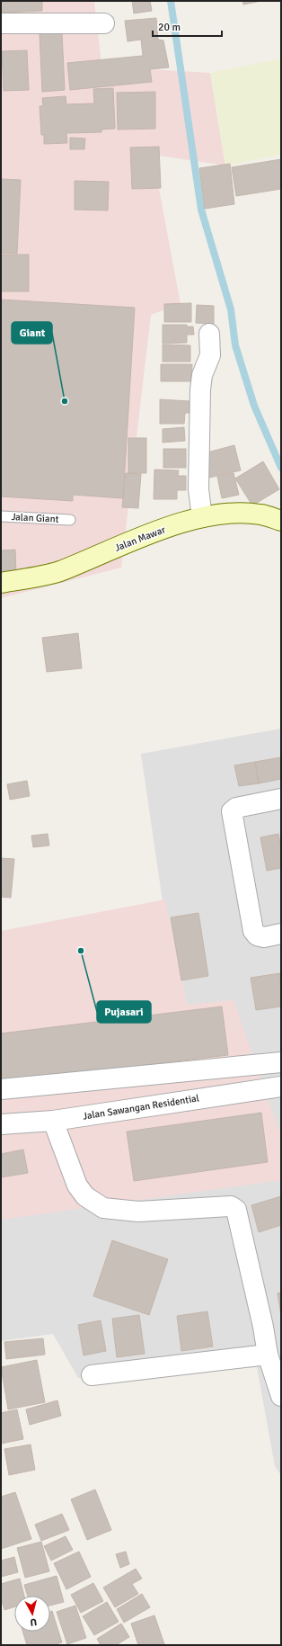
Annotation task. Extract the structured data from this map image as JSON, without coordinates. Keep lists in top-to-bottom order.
{
  "streets": {
    "street": ["Jalan Mawar", "Jalan Sawangan Residential"],
    "lane": ["Jalan Giant"]
  },
  "places": ["Giant", "Pujasari"],
  "scale_bar": "20 m",
  "north": "bottom"
}
